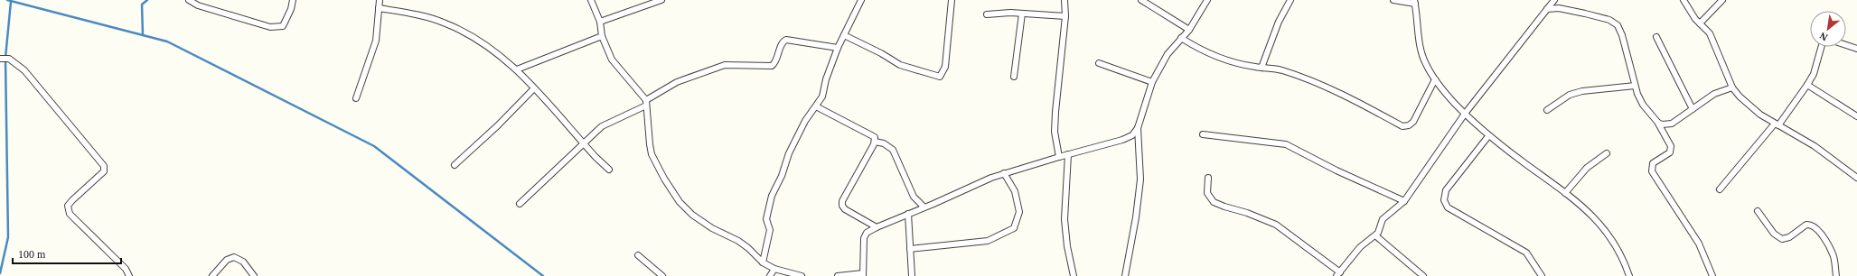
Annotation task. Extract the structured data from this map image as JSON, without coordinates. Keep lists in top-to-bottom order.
{
  "scale_bar": "100 m",
  "north": "bottom left"
}
